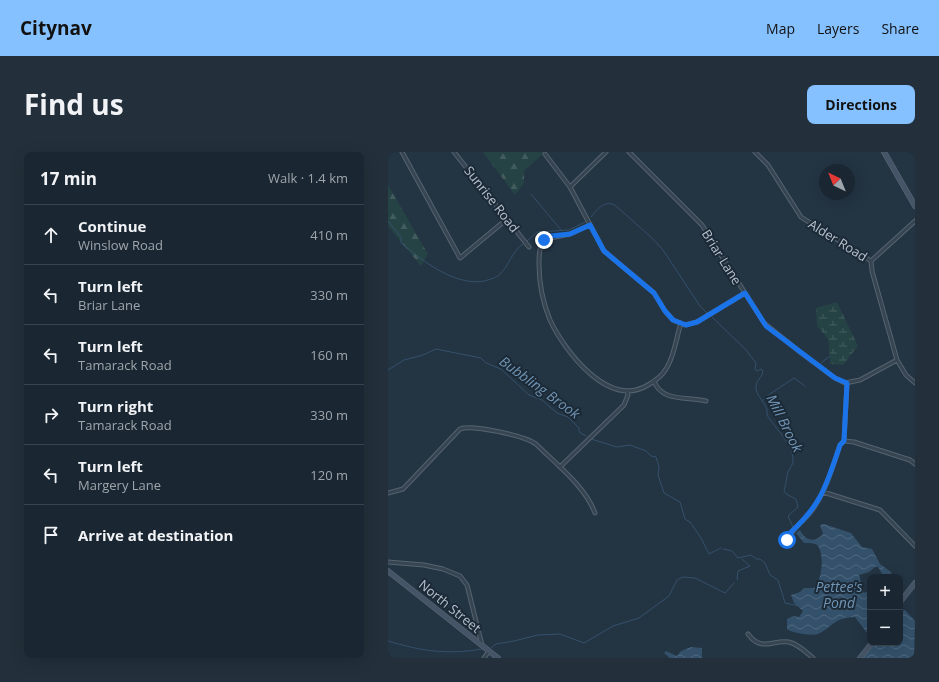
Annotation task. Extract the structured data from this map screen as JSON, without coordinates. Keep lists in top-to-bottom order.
{
  "streets": {
    "main road": ["North Street"],
    "street": ["Sunrise Road", "Alder Road", "Briar Lane"]
  },
  "water": ["Bubbling Brook", "Mill Brook", "Pettee's Pond"],
  "north": "top left",
  "page": {
    "header": "Citynav",
    "nav": ["Map", "Layers", "Share"],
    "title": "Find us",
    "buttons": "Directions",
    "heading": ["17 min", "Walk · 1.4 km"],
    "list": [
      ["Continue", "Winslow Road", "410 m"],
      ["Turn left", "Briar Lane", "330 m"],
      ["Turn left", "Tamarack Road", "160 m"],
      ["Turn right", "Tamarack Road", "330 m"],
      ["Turn left", "Margery Lane", "120 m"],
      "Arrive at destination"
    ],
    "map_buttons": ["+", "−"]
  }
}
